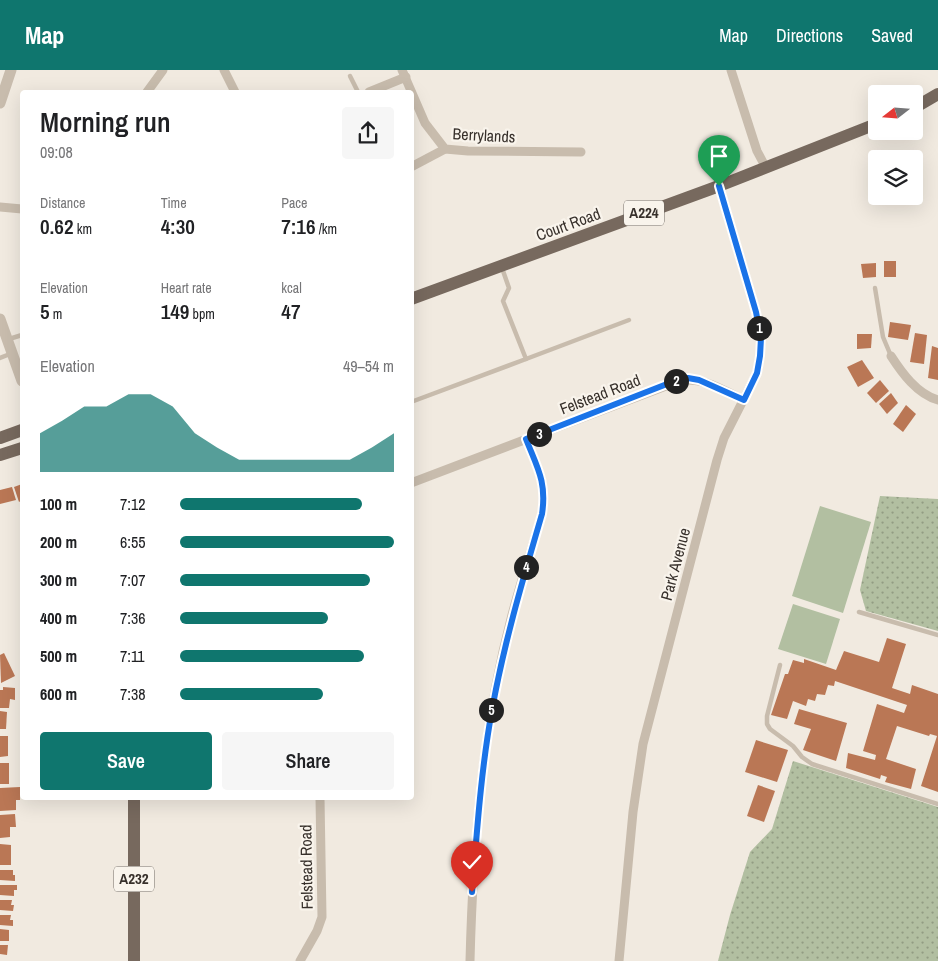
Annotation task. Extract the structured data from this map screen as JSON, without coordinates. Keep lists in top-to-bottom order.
{
  "streets": {
    "main road": ["A224", "Court Road", "A232"],
    "street": ["Berrylands", "Felstead Road", "Park Avenue"]
  },
  "crossings": [
    ["Court Road", "Park Avenue"],
    ["Felstead Road", "Park Avenue"]
  ],
  "north": "left",
  "page": {
    "header": "Map",
    "nav": ["Map", "Directions", "Saved"],
    "heading": ["Morning run", "09:08"],
    "stats": [
      ["Distance", "0.62 km"],
      ["Time", "4:30"],
      ["Pace", "7:16 /km"],
      ["Elevation", "5 m"],
      ["Heart rate", "149 bpm"],
      ["kcal", "47"]
    ],
    "pins": [
      "1",
      "2",
      "3",
      "4",
      "5"
    ],
    "chart": ["Elevation", "49–54 m"],
    "list": [
      {
        "name": "100 m",
        "note": "7:12"
      },
      {
        "name": "200 m",
        "note": "6:55"
      },
      {
        "name": "300 m",
        "note": "7:07"
      },
      {
        "name": "400 m",
        "note": "7:36"
      },
      {
        "name": "500 m",
        "note": "7:11"
      },
      {
        "name": "600 m",
        "note": "7:38"
      }
    ],
    "buttons": ["Save", "Share"]
  }
}
